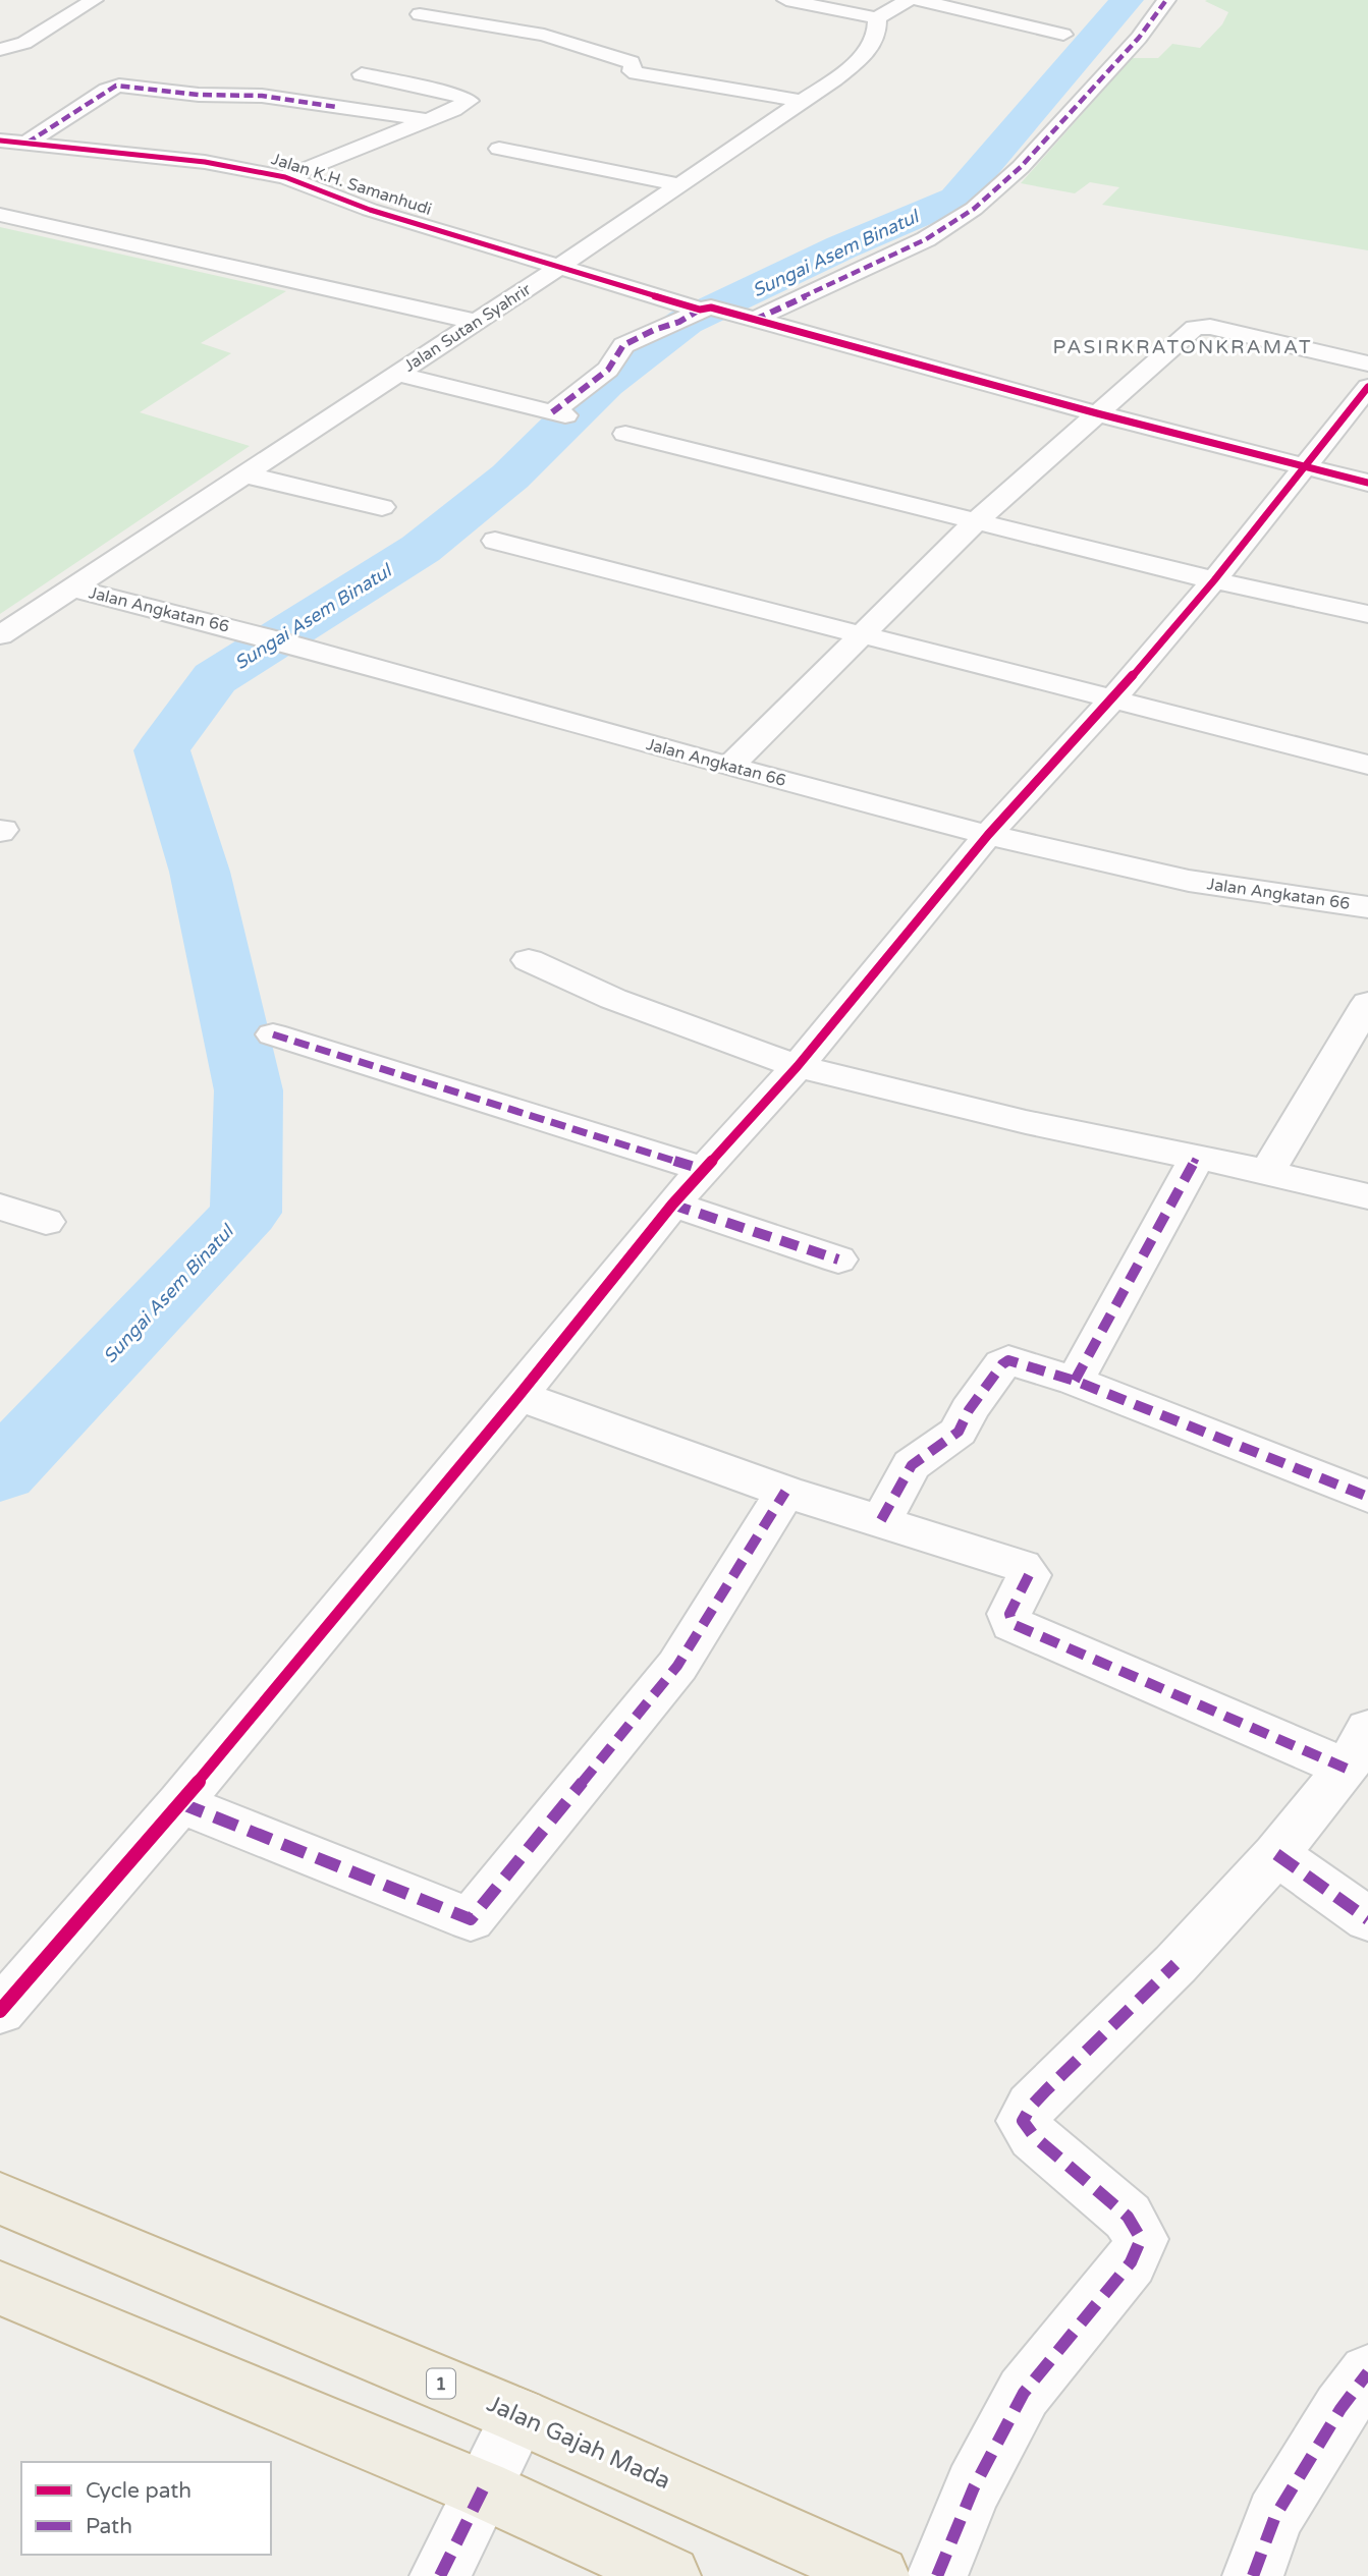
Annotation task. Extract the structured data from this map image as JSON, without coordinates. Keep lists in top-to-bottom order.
{
  "streets": {
    "highway": ["1", "Jalan Gajah Mada"],
    "street": ["Jalan K.H. Samanhudi", "Jalan Sutan Syahrir", "Jalan Angkatan 66"]
  },
  "crossings": [
    ["Jalan K.H. Samanhudi", "Jalan Sutan Syahrir"],
    ["Jalan Sutan Syahrir", "Jalan Angkatan 66"]
  ],
  "districts": ["PASIRKRATONKRAMAT"],
  "water": ["Sungai Asem Binatul"],
  "legend": ["Cycle path", "Path"]
}
